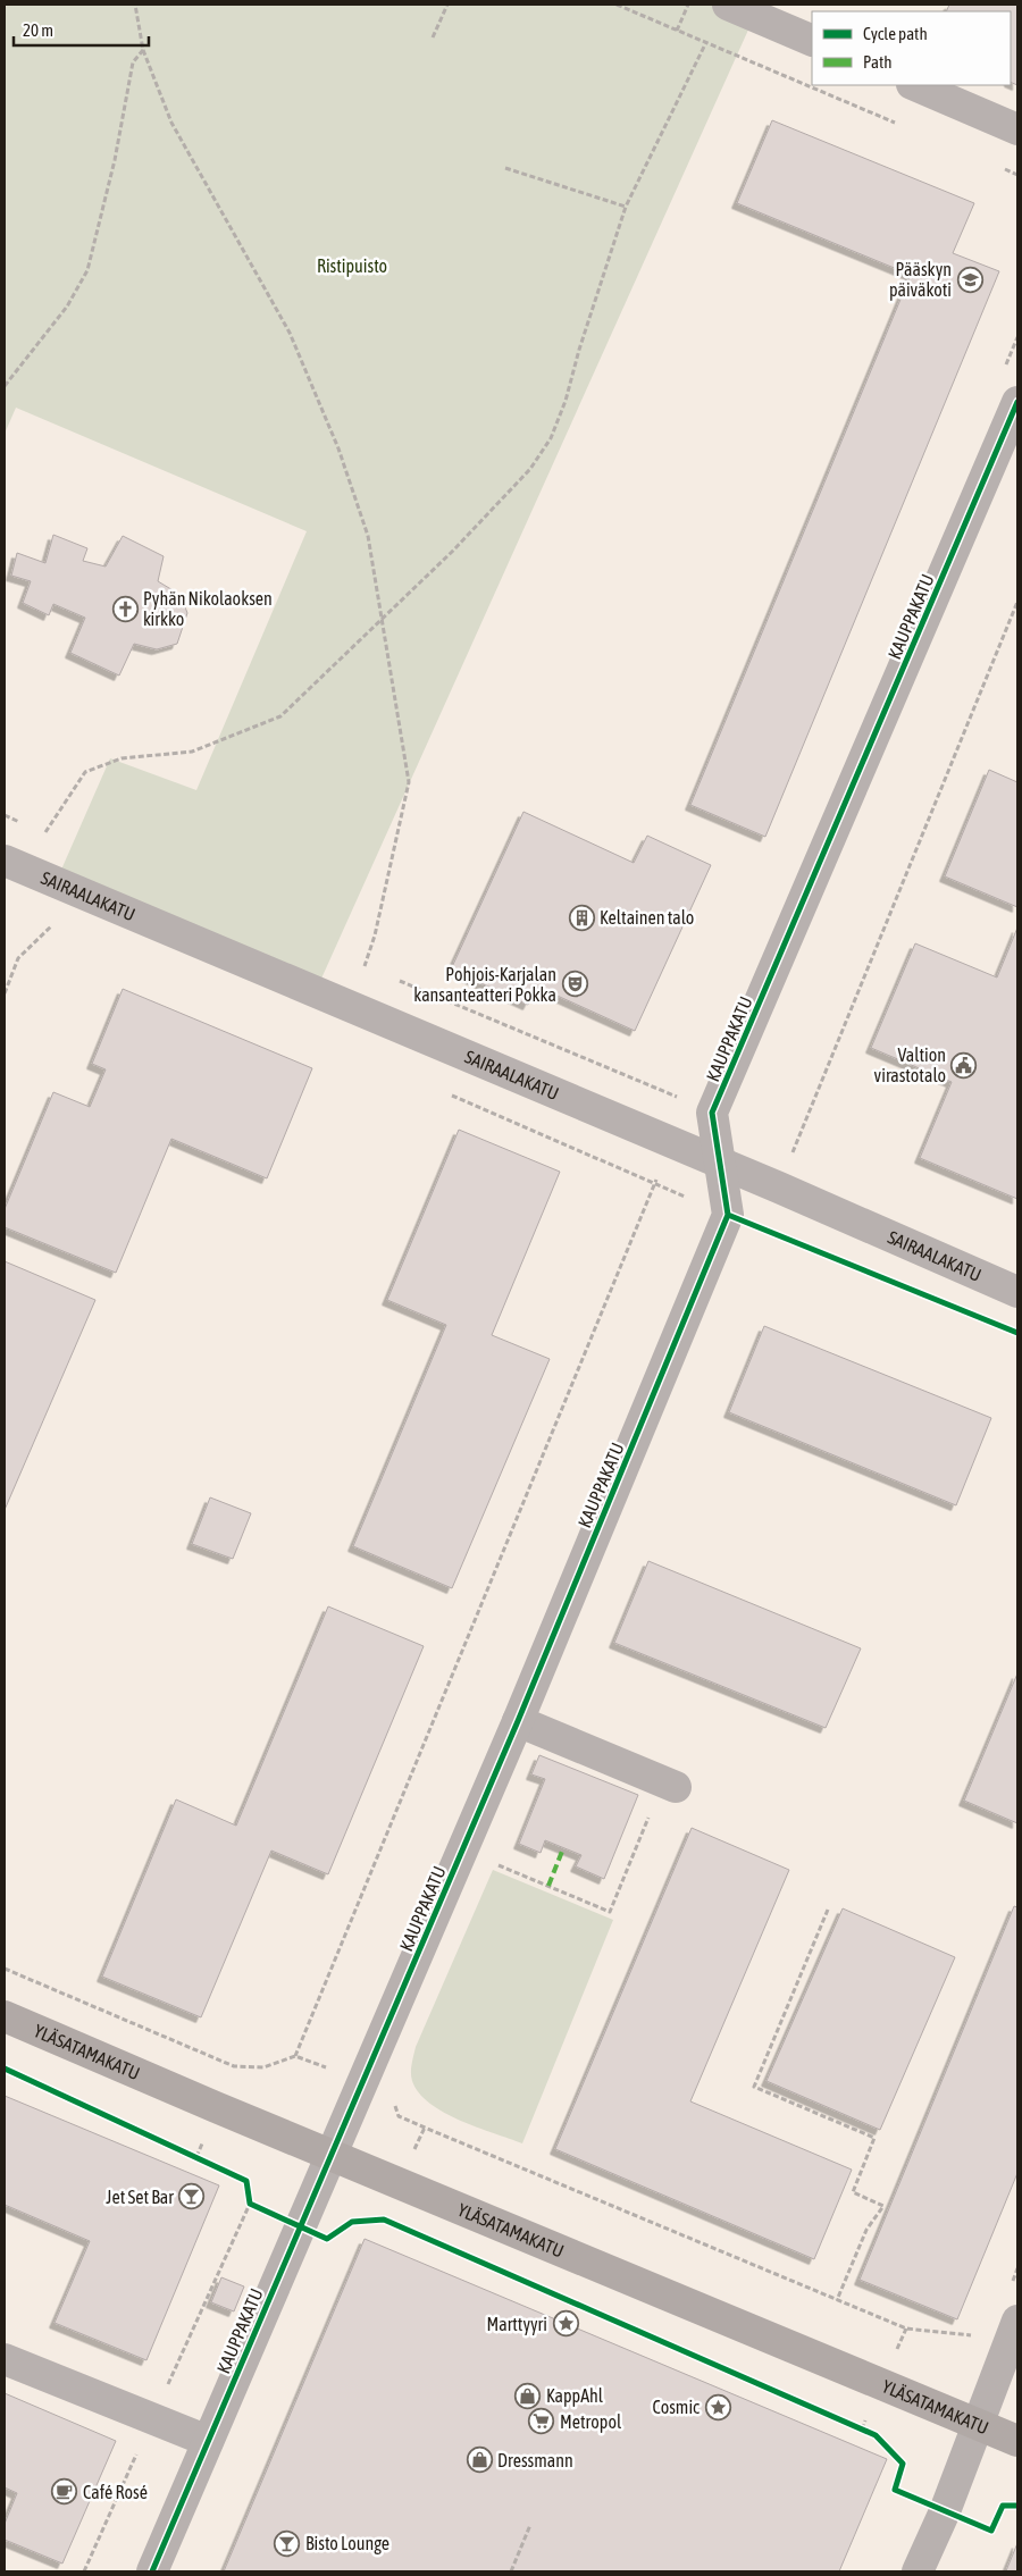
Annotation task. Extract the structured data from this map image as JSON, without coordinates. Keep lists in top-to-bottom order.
{
  "streets": {
    "main road": ["YLÄSATAMAKATU"],
    "street": ["KAUPPAKATU", "SAIRAALAKATU"]
  },
  "crossings": [
    ["KAUPPAKATU", "SAIRAALAKATU"],
    ["KAUPPAKATU", "YLÄSATAMAKATU"]
  ],
  "parks": ["Ristipuisto"],
  "places": {
    "school or university": ["Pääskyn päiväkoti"],
    "church": ["Pyhän Nikolaoksen kirkko"],
    "building": ["Keltainen talo"],
    "theatre": ["Pohjois-Karjalan kansanteatteri Pokka"],
    "public building": ["Valtion virastotalo"],
    "bar": ["Jet Set Bar", "Bisto Lounge"],
    "place": ["Marttyyri", "Cosmic"],
    "shop": ["KappAhl", "Dressmann"],
    "supermarket": ["Metropol"],
    "cafe": ["Café Rosé"]
  },
  "legend": ["Cycle path", "Path"],
  "scale_bar": "20 m"
}
